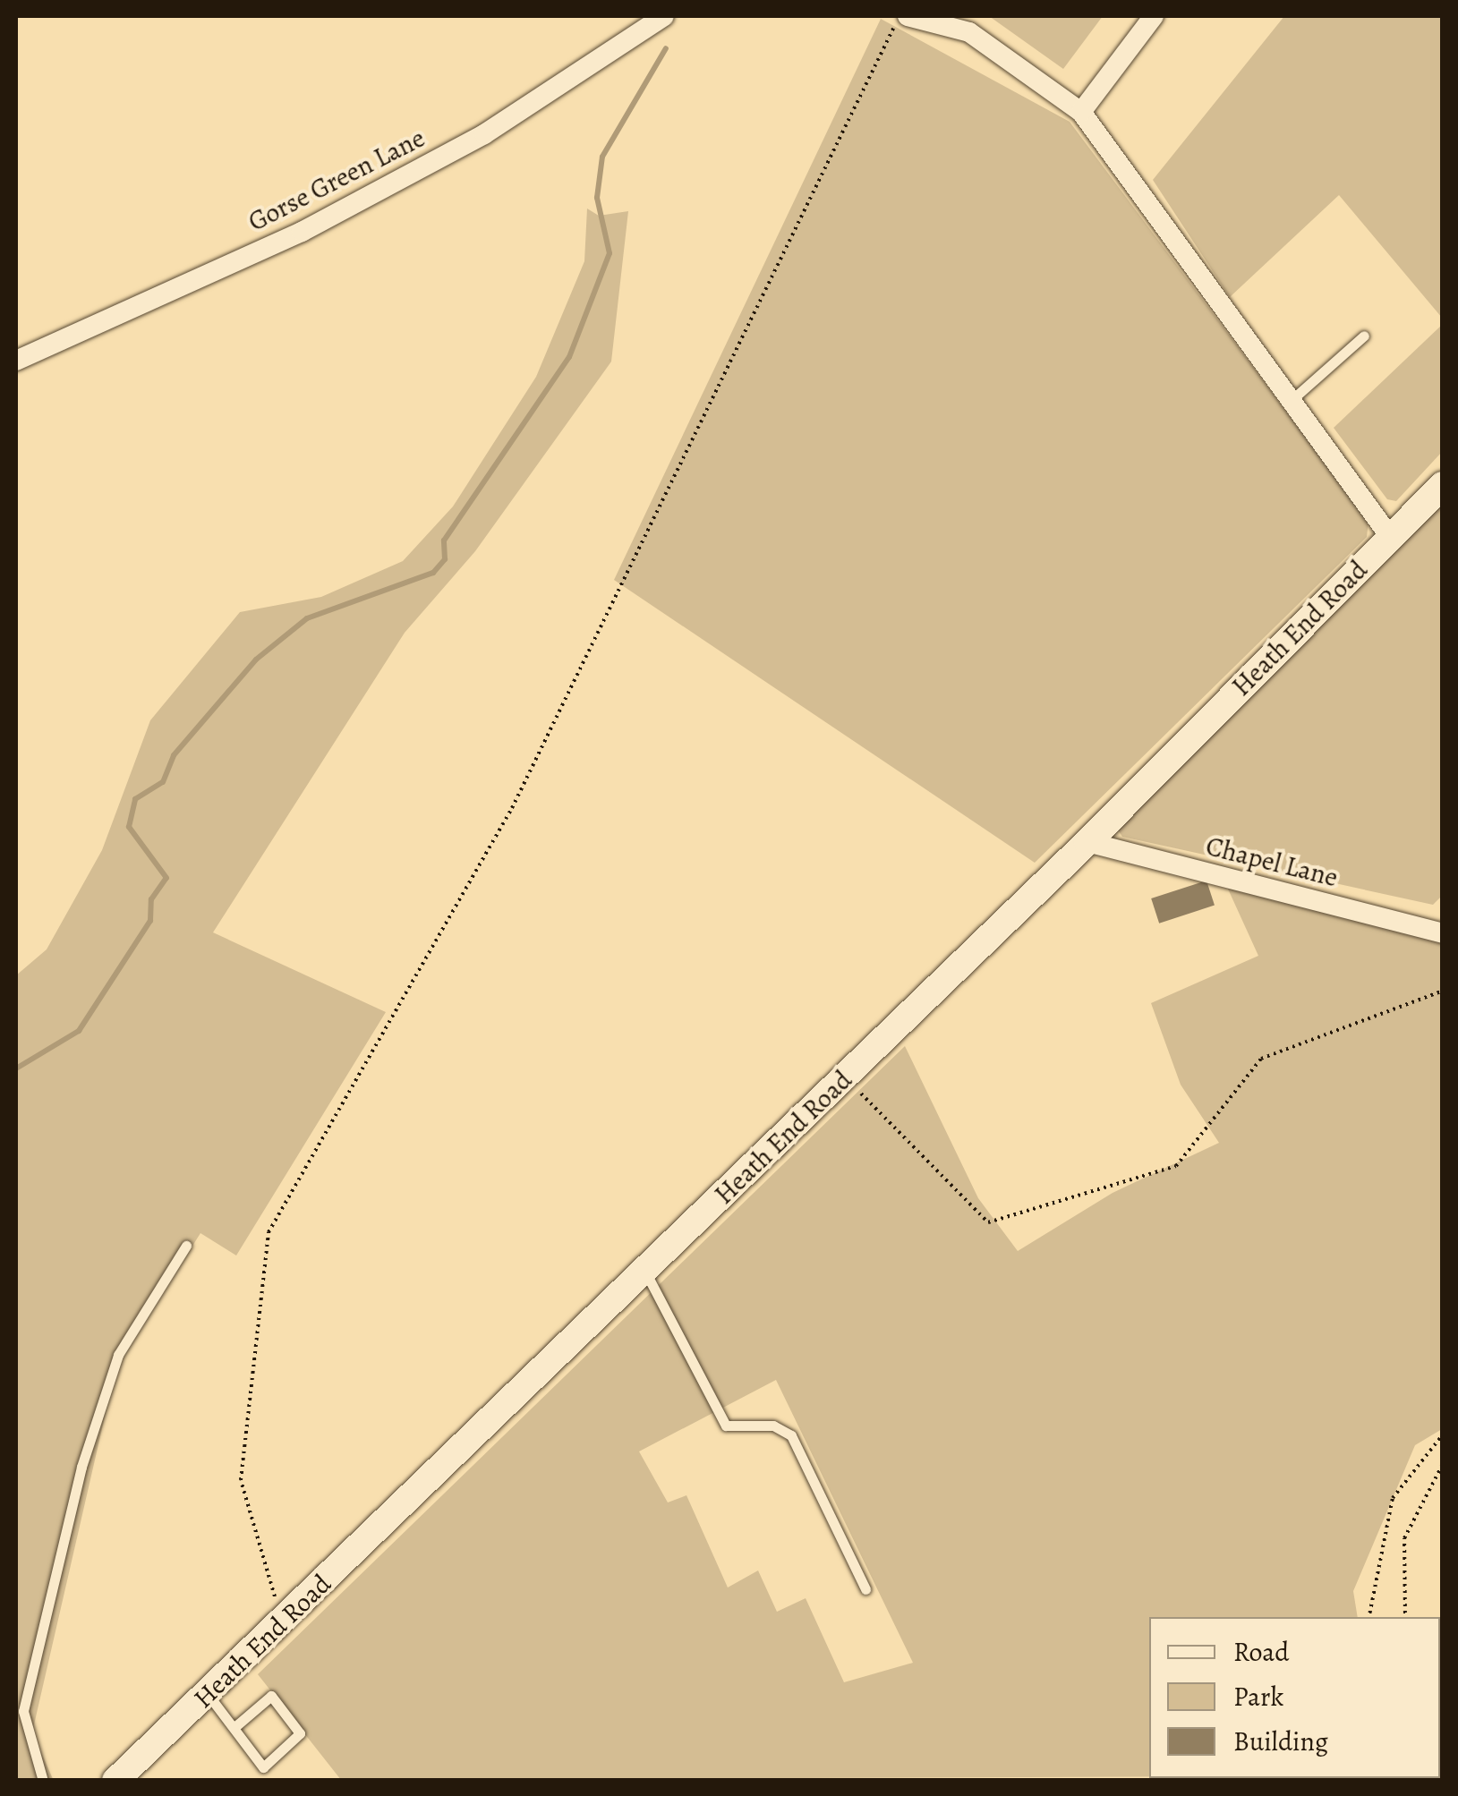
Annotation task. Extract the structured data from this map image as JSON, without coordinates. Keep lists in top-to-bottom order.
{
  "streets": {
    "street": ["Gorse Green Lane", "Heath End Road", "Chapel Lane"]
  },
  "crossings": [
    ["Heath End Road", "Chapel Lane"]
  ],
  "legend": ["Road", "Park", "Building"]
}
